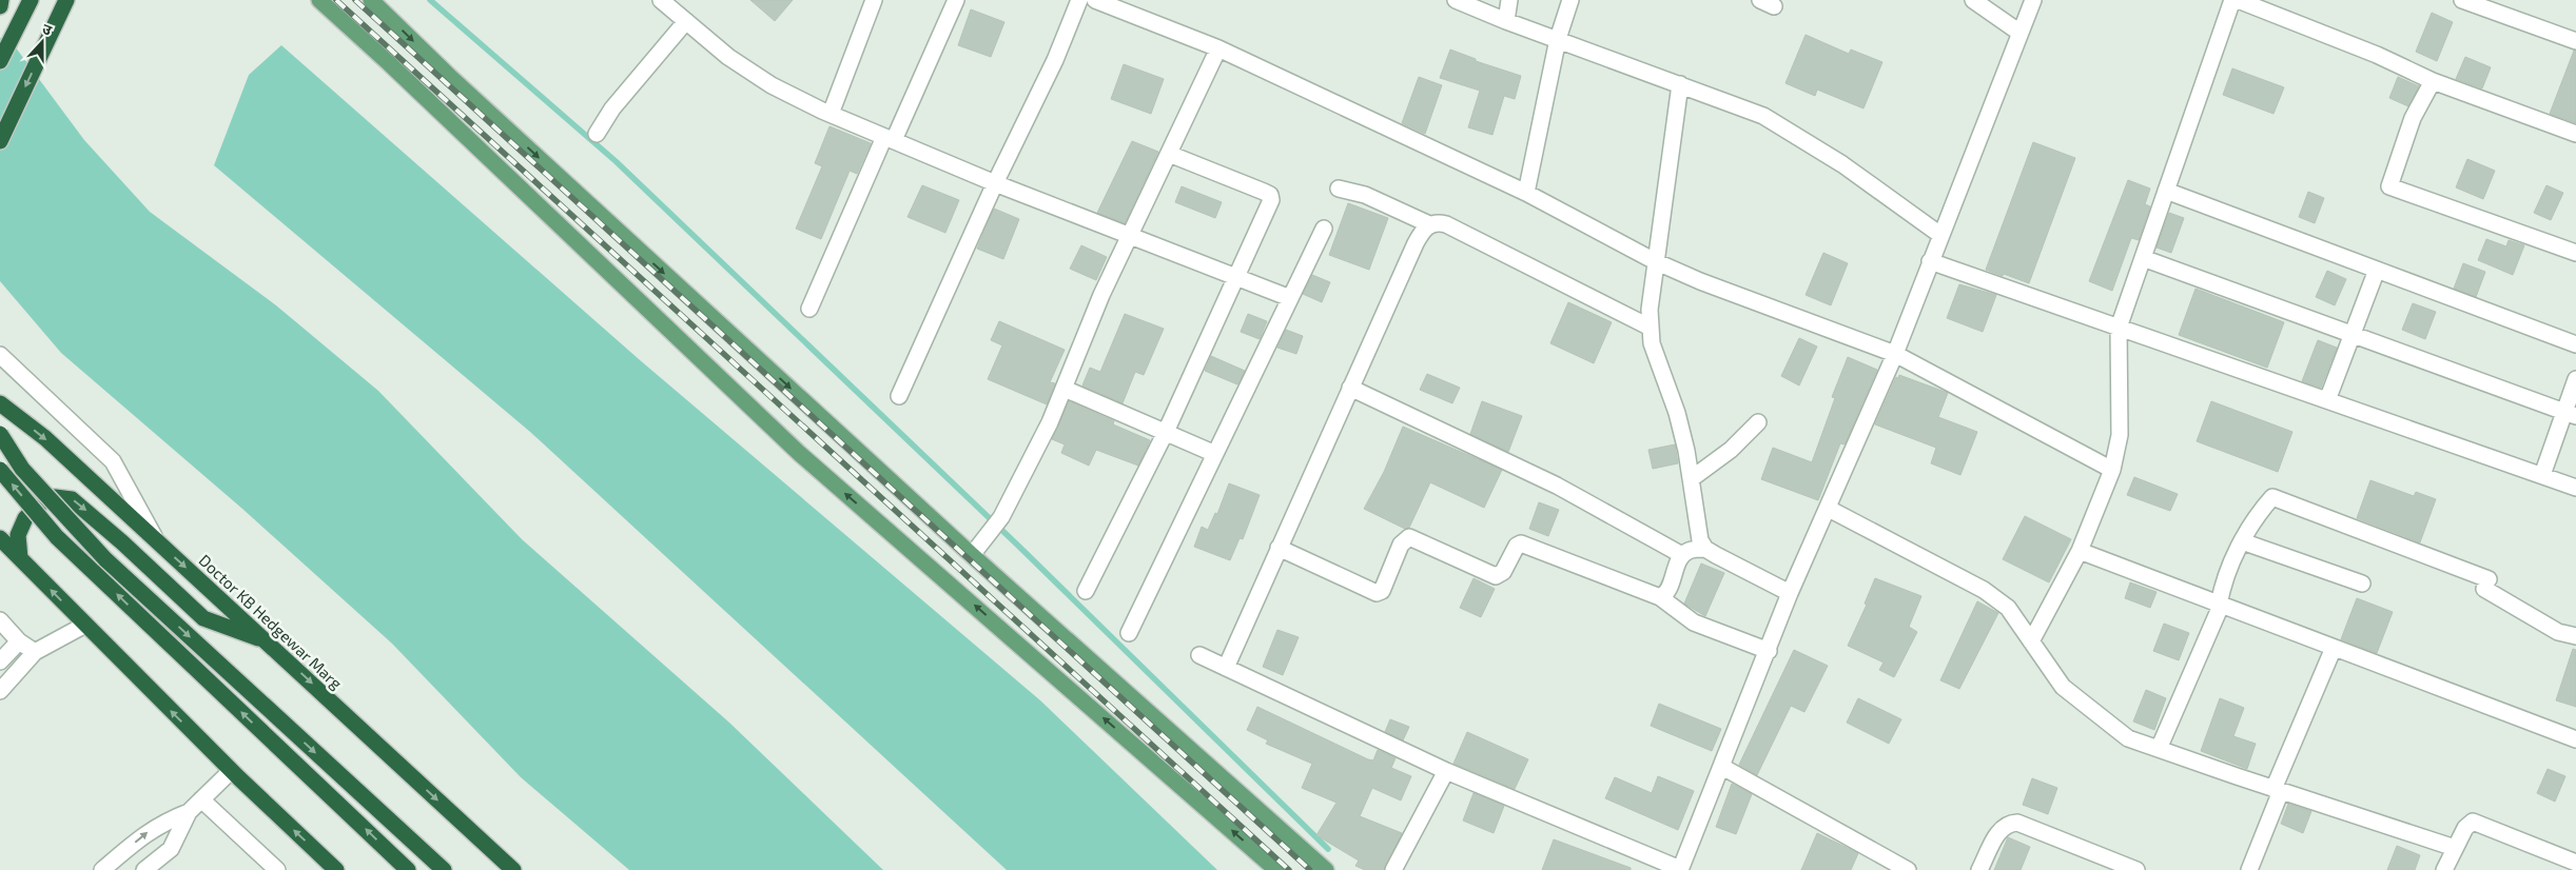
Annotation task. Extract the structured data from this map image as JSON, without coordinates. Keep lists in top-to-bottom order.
{
  "streets": {
    "highway": ["Doctor KB Hedgewar Marg"]
  },
  "north": "top"
}
